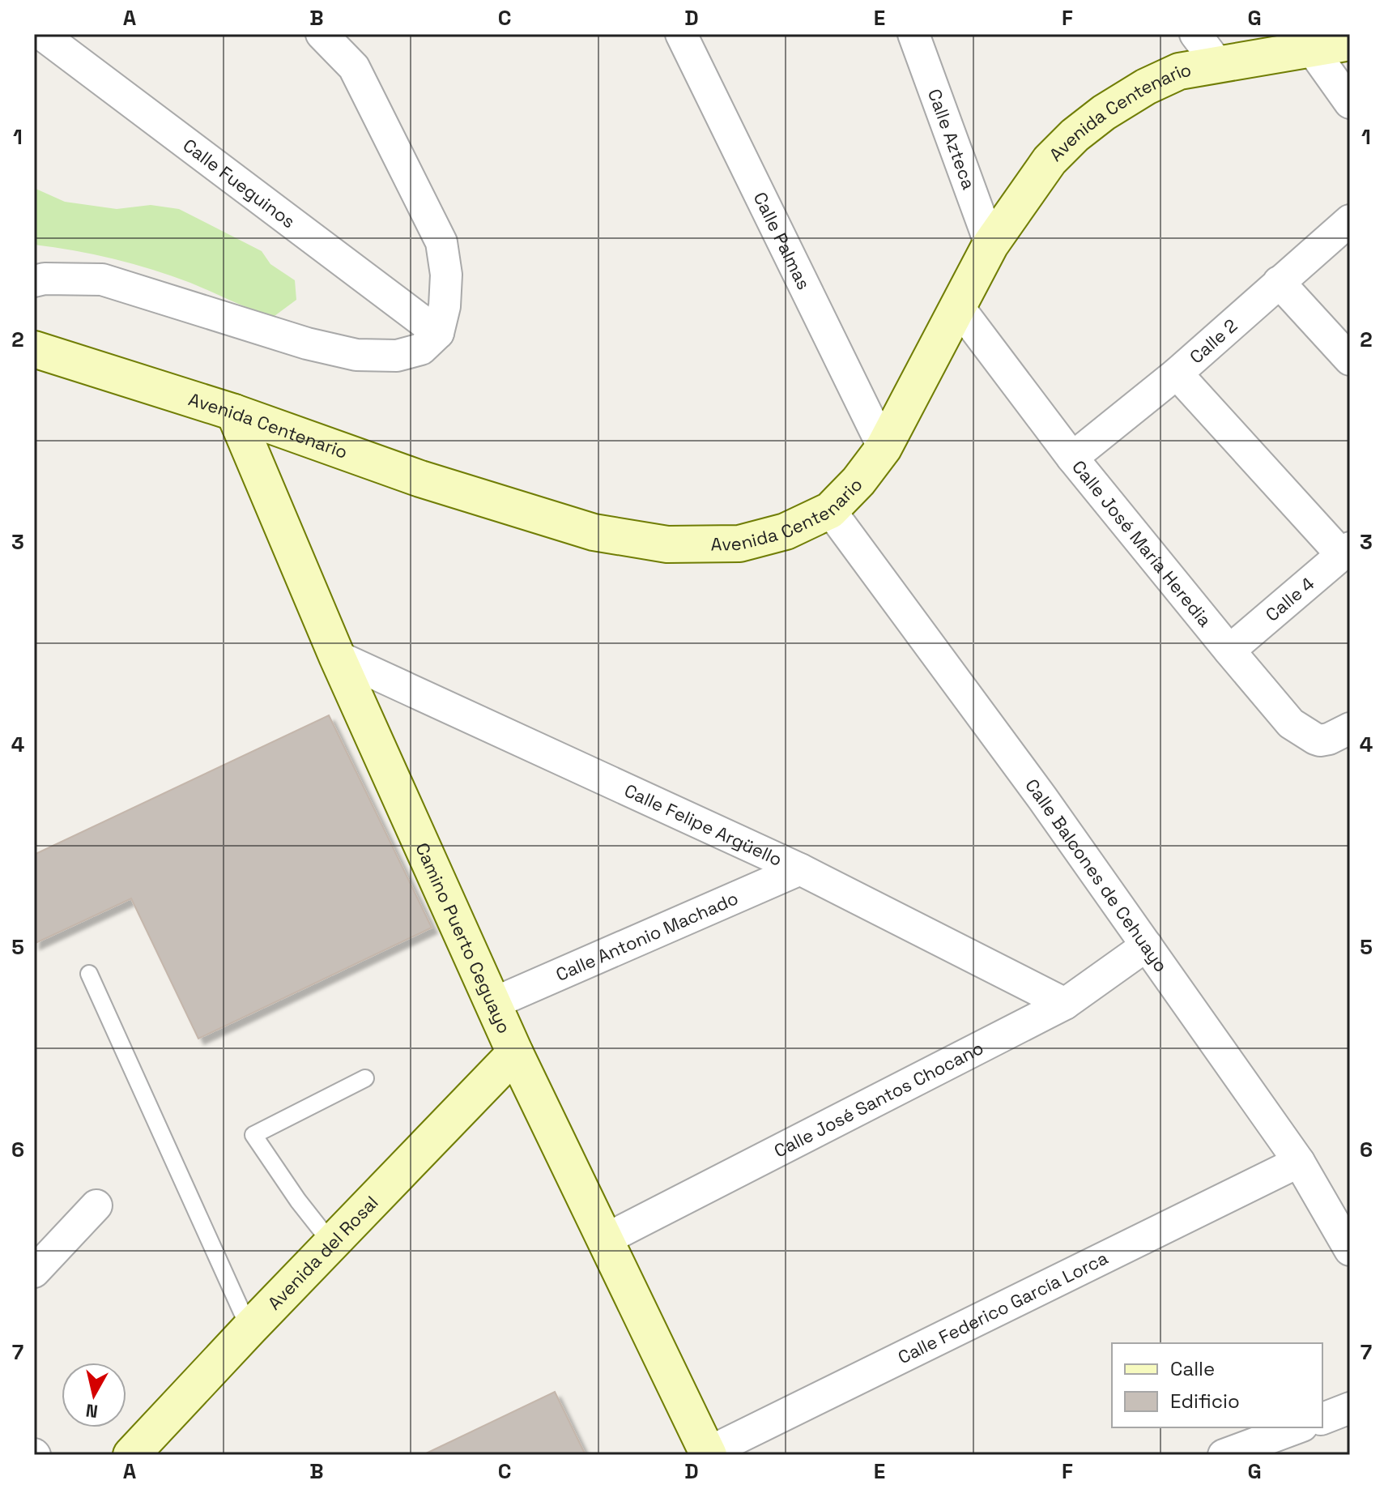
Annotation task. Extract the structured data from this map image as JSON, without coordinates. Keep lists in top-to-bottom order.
{
  "streets": {
    "street": [
      "Avenida Centenario",
      "Calle Azteca",
      "Calle Fueguinos",
      "Calle Palmas",
      "Calle 2",
      "Calle José María Heredia",
      "Calle 4",
      "Calle Felipe Argüello",
      "Calle Balcones de Cehuayo",
      "Calle Antonio Machado",
      "Camino Puerto Ceguayo",
      "Calle José Santos Chocano",
      "Avenida del Rosal",
      "Calle Federico García Lorca"
    ]
  },
  "crossings": [
    ["Avenida Centenario", "Calle Azteca"],
    ["Avenida Centenario", "Calle Palmas"],
    ["Avenida Centenario", "Calle José María Heredia"],
    ["Avenida Centenario", "Calle Balcones de Cehuayo"],
    ["Avenida Centenario", "Camino Puerto Ceguayo"],
    ["Calle 2", "Calle José María Heredia"],
    ["Calle José María Heredia", "Calle 4"],
    ["Calle Felipe Argüello", "Calle Antonio Machado"],
    ["Calle Felipe Argüello", "Camino Puerto Ceguayo"],
    ["Calle Felipe Argüello", "Calle José Santos Chocano"],
    ["Calle Balcones de Cehuayo", "Calle José Santos Chocano"],
    ["Calle Balcones de Cehuayo", "Calle Federico García Lorca"],
    ["Calle Antonio Machado", "Camino Puerto Ceguayo"],
    ["Camino Puerto Ceguayo", "Calle José Santos Chocano"],
    ["Camino Puerto Ceguayo", "Avenida del Rosal"],
    ["Camino Puerto Ceguayo", "Calle Federico García Lorca"]
  ],
  "legend": ["Calle", "Edificio"],
  "north": "bottom",
  "grid": {
    "columns": [
      "A",
      "B",
      "C",
      "D",
      "E",
      "F",
      "G"
    ],
    "rows": [
      "1",
      "2",
      "3",
      "4",
      "5",
      "6",
      "7"
    ]
  }
}
